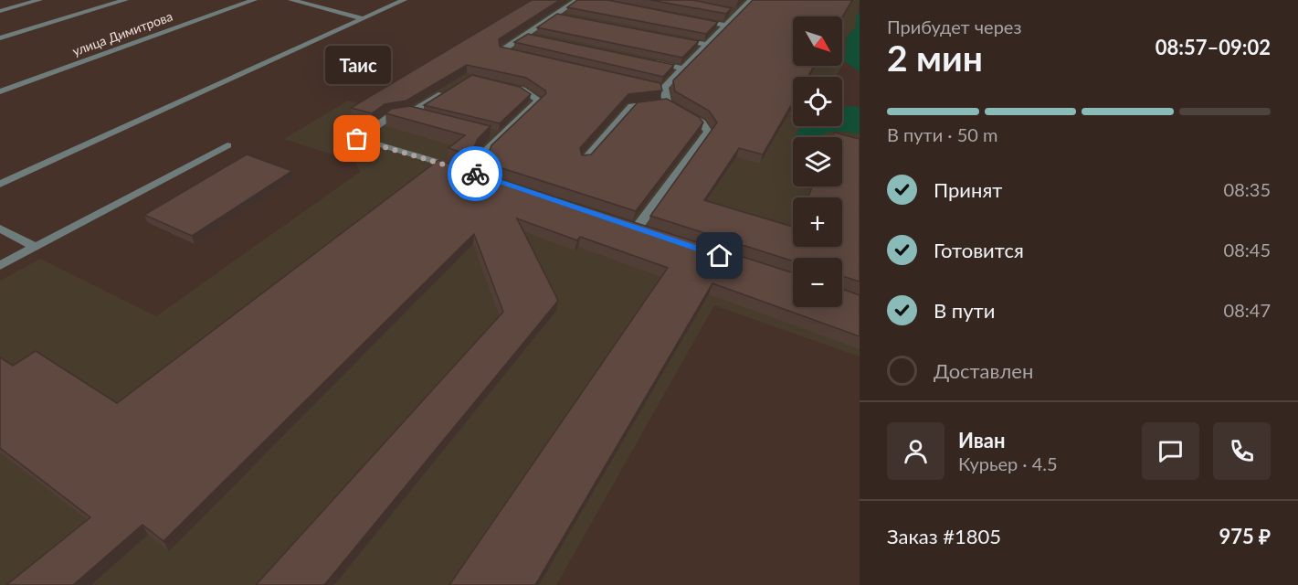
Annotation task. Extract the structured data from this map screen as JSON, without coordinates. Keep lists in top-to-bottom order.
{
  "streets": {
    "street": ["улица Димитрова"]
  },
  "places": ["Таис"],
  "north": "bottom right",
  "page": {
    "heading": ["2 мин", "Прибудет через", "08:57–09:02"],
    "panel": [
      "Иван",
      "Курьер · 4.5",
      "Заказ #1805",
      "975 ₽"
    ],
    "map_buttons": ["+", "−"],
    "bubble": "Таис",
    "bar": "В пути · 50 m",
    "list": [
      ["Принят", "08:35"],
      ["Готовится", "08:45"],
      ["В пути", "08:47"],
      "Доставлен"
    ]
  }
}
